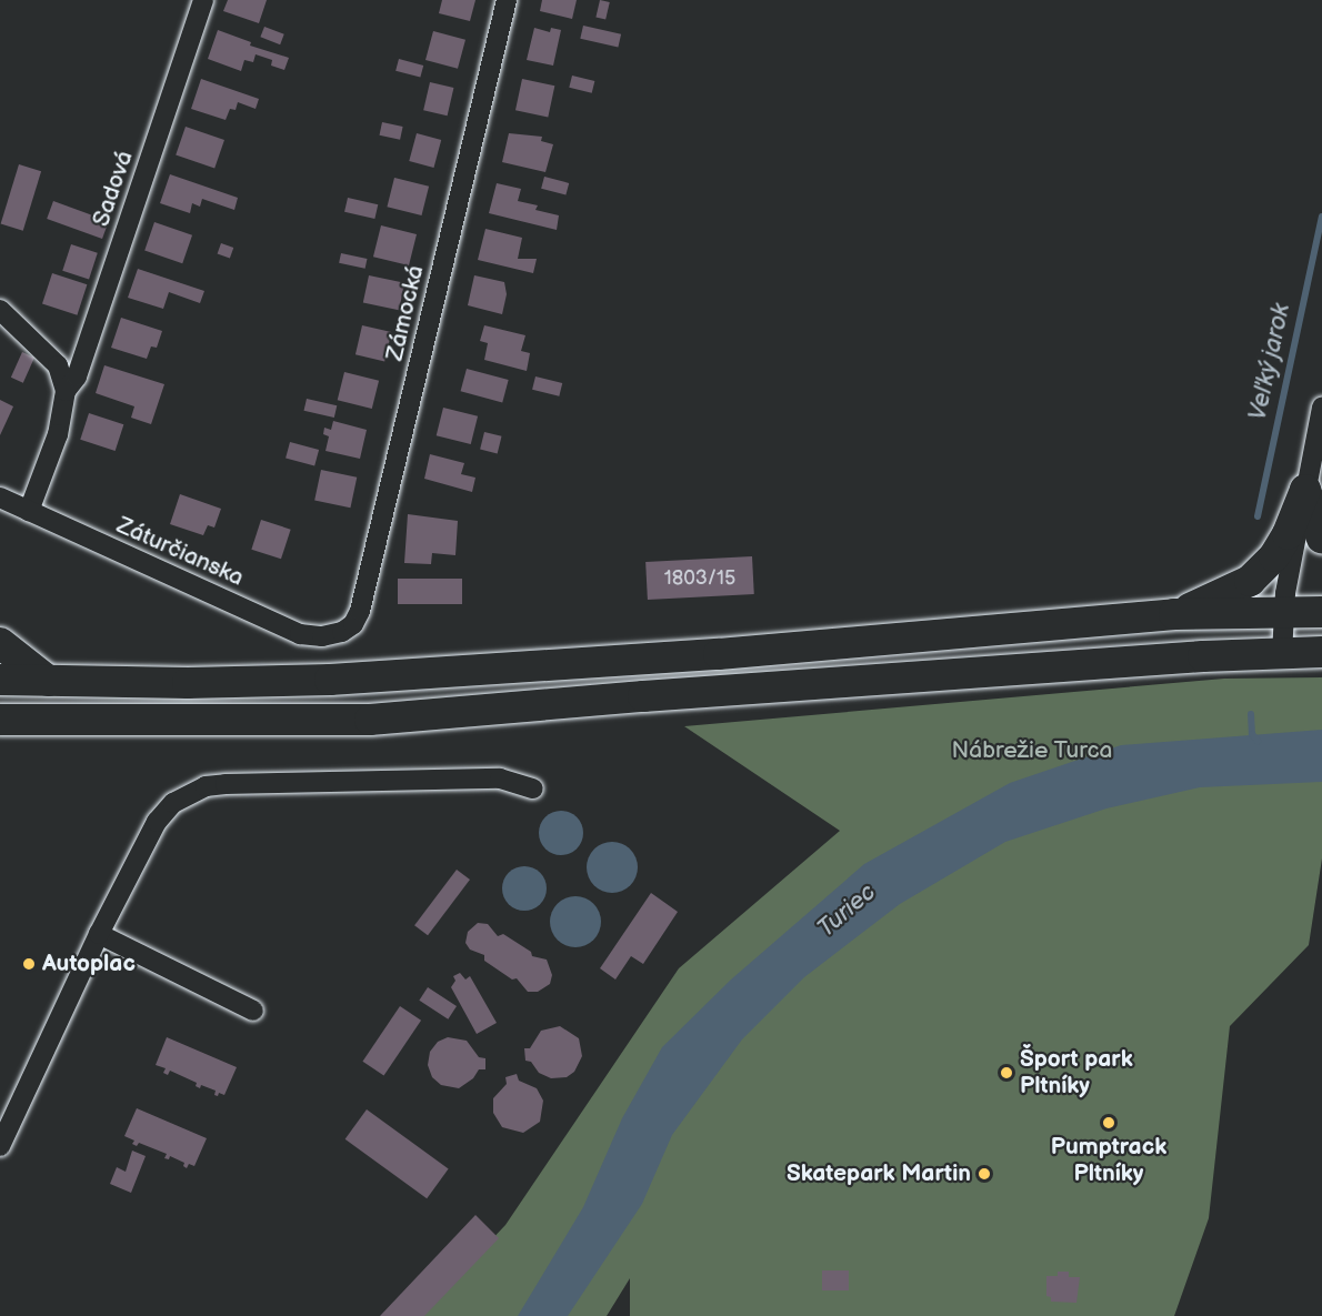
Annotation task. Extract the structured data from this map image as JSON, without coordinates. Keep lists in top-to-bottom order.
{
  "streets": {
    "street": ["Sadová", "Zámocká", "Záturčianska"]
  },
  "crossings": [
    ["Zámocká", "Záturčianska"]
  ],
  "water": ["Veľký jarok", "Turiec"],
  "parks": ["Nábrežie Turca"],
  "places": [
    "Autoplac",
    "Šport park Pltníky",
    "Pumptrack Pltníky",
    "Skatepark Martin"
  ],
  "house_numbers": ["1803/15"]
}
